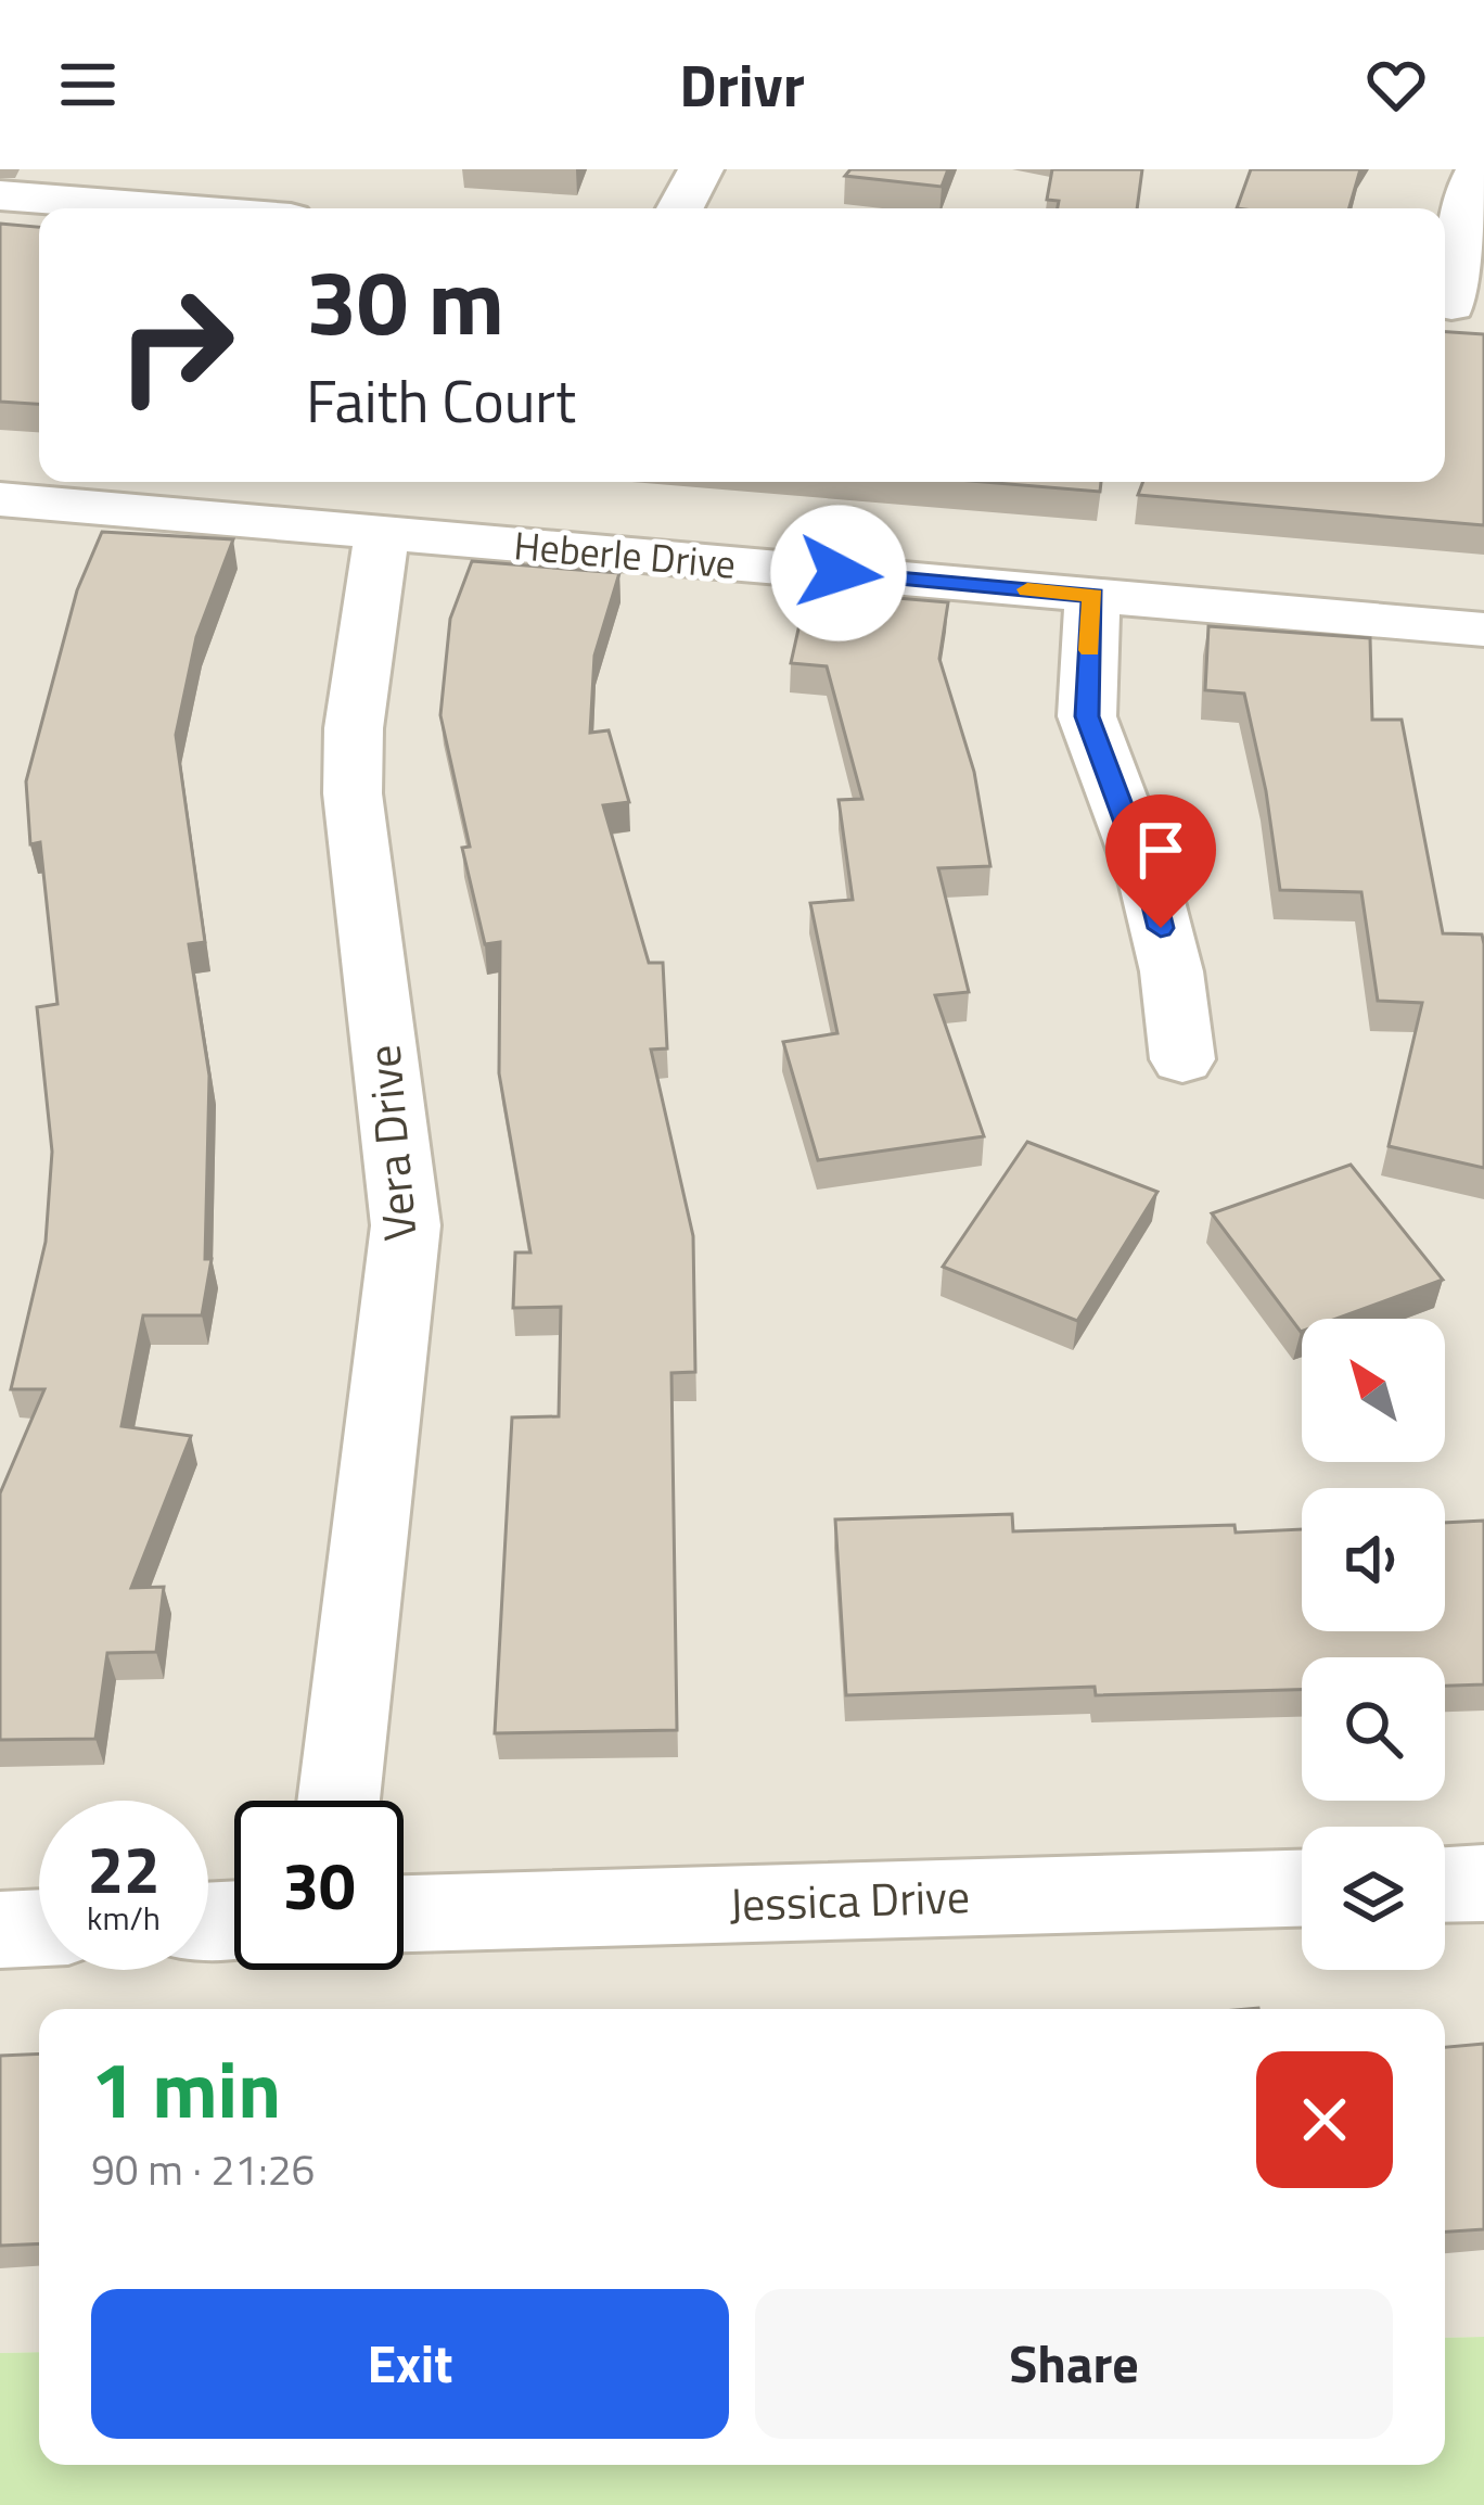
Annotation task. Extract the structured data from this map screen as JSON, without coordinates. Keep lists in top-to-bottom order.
{
  "streets": {
    "street": ["Heberle Drive", "Vera Drive", "Jessica Drive"]
  },
  "crossings": [
    ["Heberle Drive", "Vera Drive"]
  ],
  "north": "top left",
  "page": {
    "header": "Drivr",
    "turn": ["30 m", "Faith Court"],
    "speed": "22 km/h",
    "limit": "30",
    "heading": ["1 min", "90 m · 21:26"],
    "buttons": ["Exit", "Share"]
  }
}
